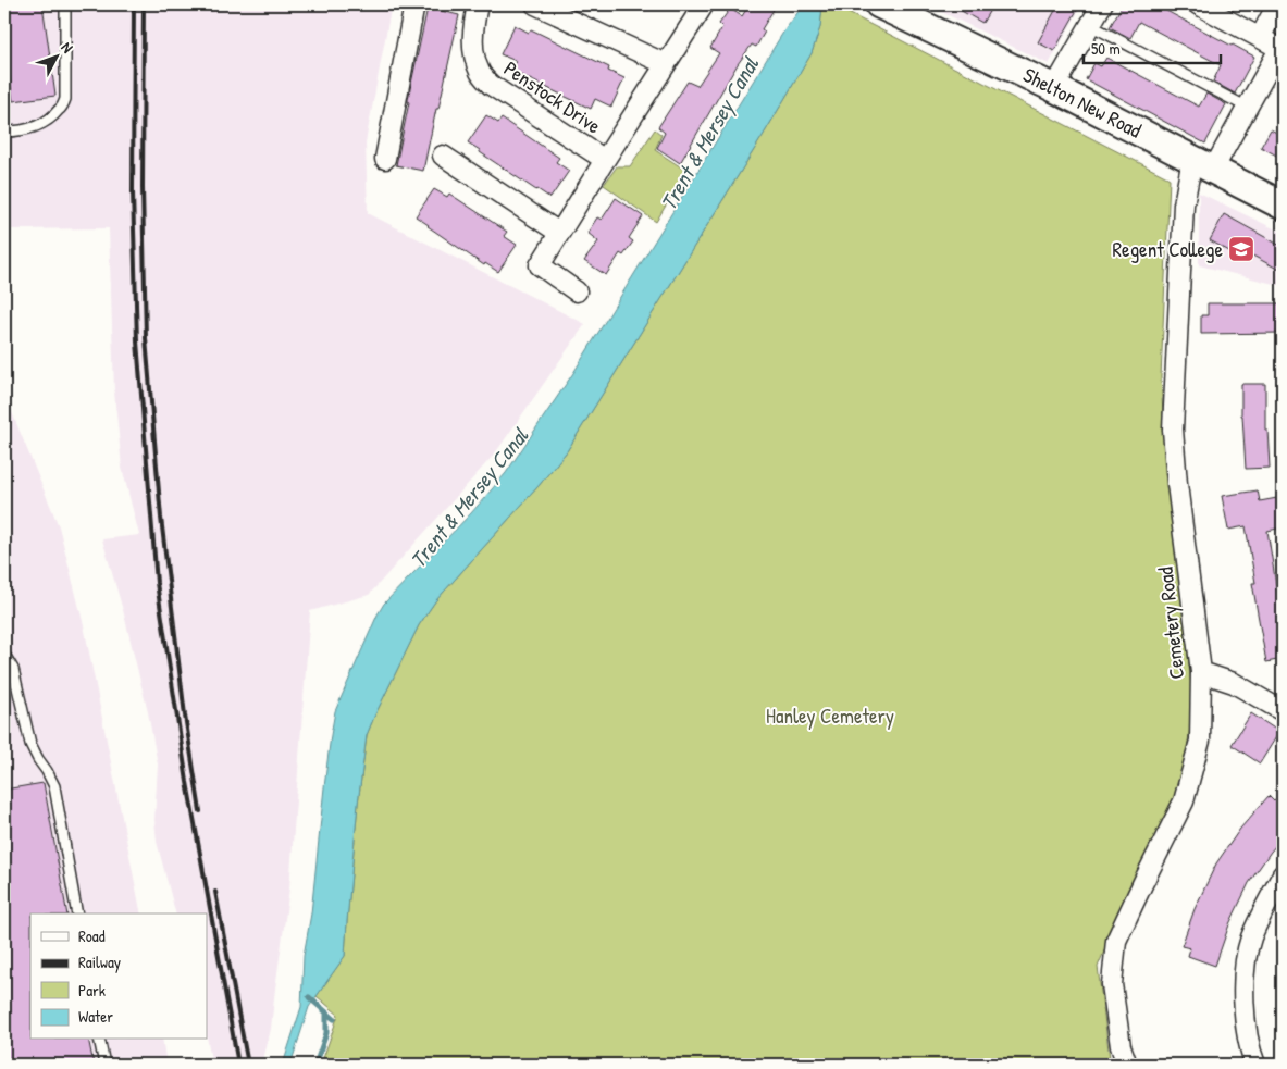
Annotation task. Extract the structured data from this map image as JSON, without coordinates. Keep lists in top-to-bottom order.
{
  "streets": {
    "main road": ["Shelton New Road"],
    "street": ["Penstock Drive", "Cemetery Road"]
  },
  "crossings": [
    ["Shelton New Road", "Cemetery Road"]
  ],
  "water": ["Trent & Mersey Canal"],
  "parks": ["Hanley Cemetery"],
  "places": {
    "school or university": ["Regent College"]
  },
  "legend": [
    "Road",
    "Railway",
    "Park",
    "Water"
  ],
  "scale_bar": "50 m",
  "north": "top right"
}
